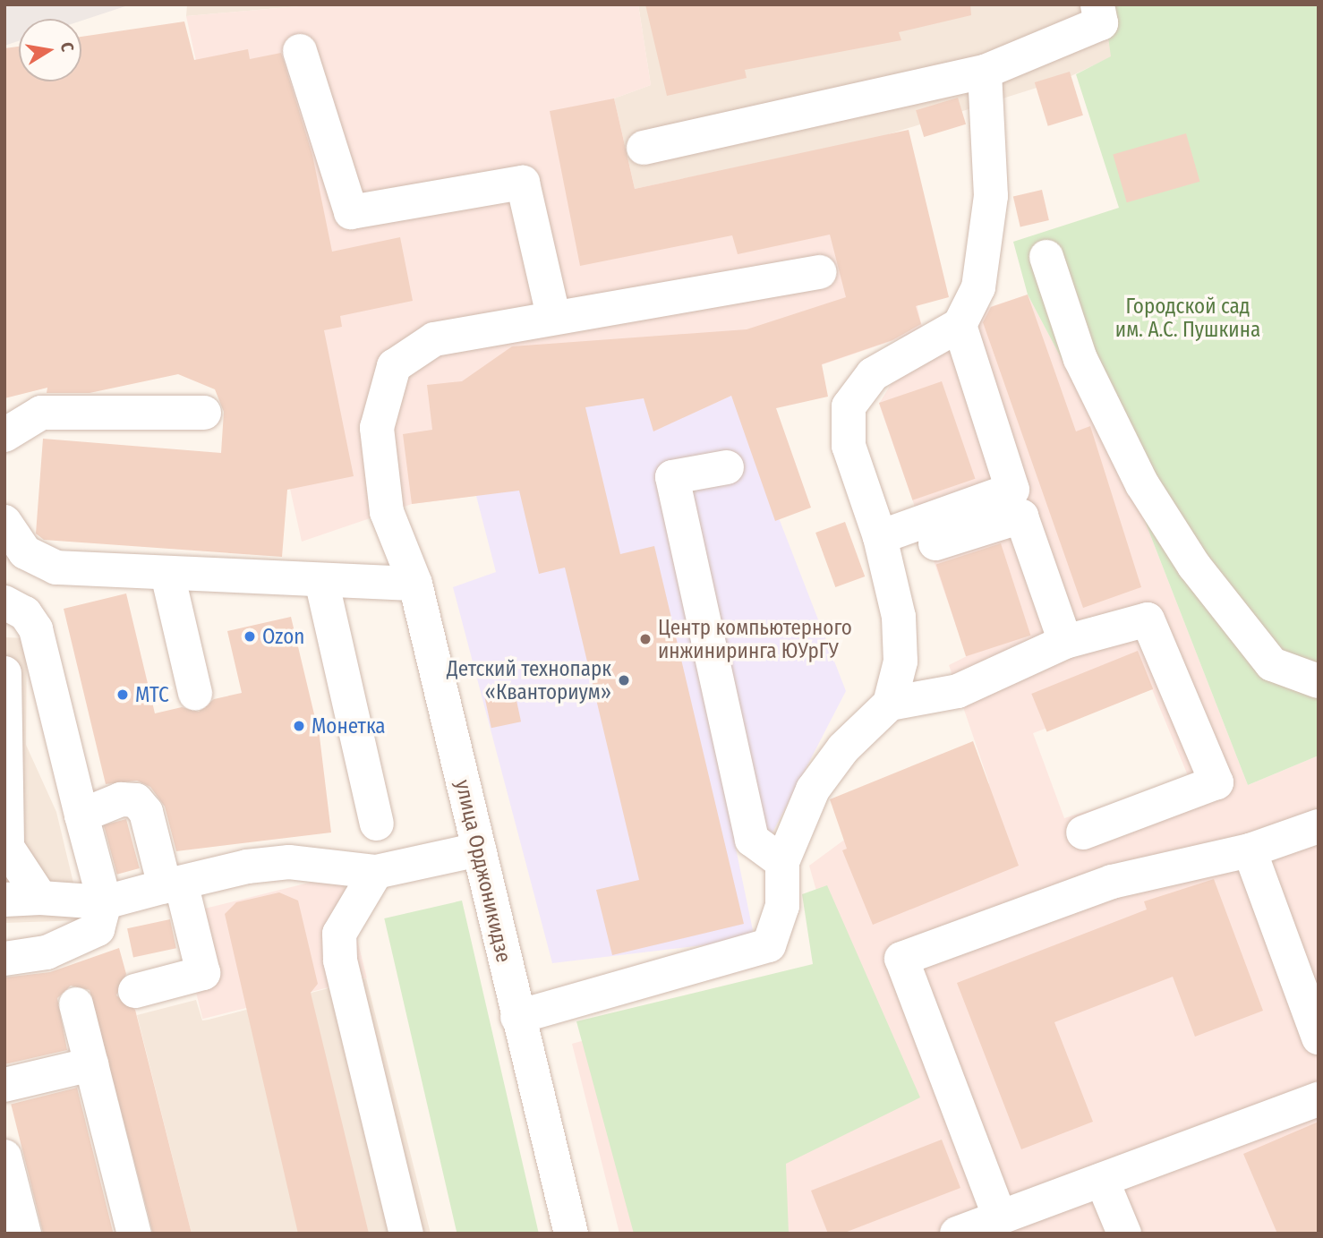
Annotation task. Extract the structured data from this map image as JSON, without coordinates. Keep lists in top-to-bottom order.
{
  "streets": {
    "street": ["улица Орджоникидзе"]
  },
  "parks": ["Городской сад им. А.С. Пушкина"],
  "places": [
    "Ozon",
    "Центр компьютерного инжиниринга ЮУрГУ",
    "Детский технопарк «Кванториум»",
    "МТС",
    "Монетка"
  ],
  "north": "right"
}
